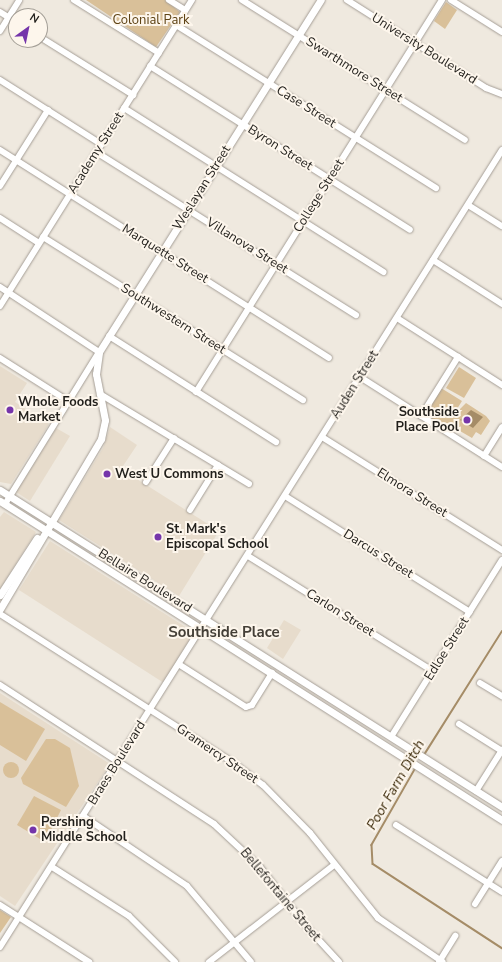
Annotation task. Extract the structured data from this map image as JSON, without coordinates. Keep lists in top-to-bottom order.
{
  "streets": {
    "main road": ["Weslayan Street", "Bellaire Boulevard"],
    "street": [
      "University Boulevard",
      "Swarthmore Street",
      "Case Street",
      "Byron Street",
      "Academy Street",
      "College Street",
      "Villanova Street",
      "Marquette Street",
      "Southwestern Street",
      "Auden Street",
      "Elmora Street",
      "Darcus Street",
      "Carlon Street",
      "Edloe Street",
      "Gramercy Street",
      "Braes Boulevard",
      "Bellefontaine Street"
    ]
  },
  "crossings": [
    ["University Boulevard", "College Street"],
    ["Swarthmore Street", "Weslayan Street"],
    ["Swarthmore Street", "College Street"],
    ["Case Street", "Academy Street"],
    ["Case Street", "Weslayan Street"],
    ["Case Street", "College Street"],
    ["Byron Street", "Academy Street"],
    ["Byron Street", "Weslayan Street"],
    ["Byron Street", "College Street"],
    ["Academy Street", "Villanova Street"],
    ["Academy Street", "Marquette Street"],
    ["Academy Street", "Southwestern Street"],
    ["Weslayan Street", "Villanova Street"],
    ["Weslayan Street", "Marquette Street"],
    ["Weslayan Street", "Southwestern Street"],
    ["Weslayan Street", "Bellaire Boulevard"],
    ["College Street", "Villanova Street"],
    ["College Street", "Marquette Street"],
    ["College Street", "Southwestern Street"],
    ["Auden Street", "Elmora Street"],
    ["Auden Street", "Darcus Street"],
    ["Auden Street", "Bellaire Boulevard"],
    ["Auden Street", "Carlon Street"],
    ["Auden Street", "Braes Boulevard"],
    ["Darcus Street", "Edloe Street"],
    ["Bellaire Boulevard", "Edloe Street"],
    ["Bellaire Boulevard", "Braes Boulevard"],
    ["Carlon Street", "Edloe Street"],
    ["Gramercy Street", "Braes Boulevard"],
    ["Braes Boulevard", "Bellefontaine Street"]
  ],
  "districts": ["Southside Place"],
  "water": ["Poor Farm Ditch"],
  "parks": ["Colonial Park"],
  "places": [
    "Whole Foods Market",
    "Southside Place Pool",
    "West U Commons",
    "St. Mark's Episcopal School",
    "Pershing Middle School"
  ],
  "north": "top right"
}
